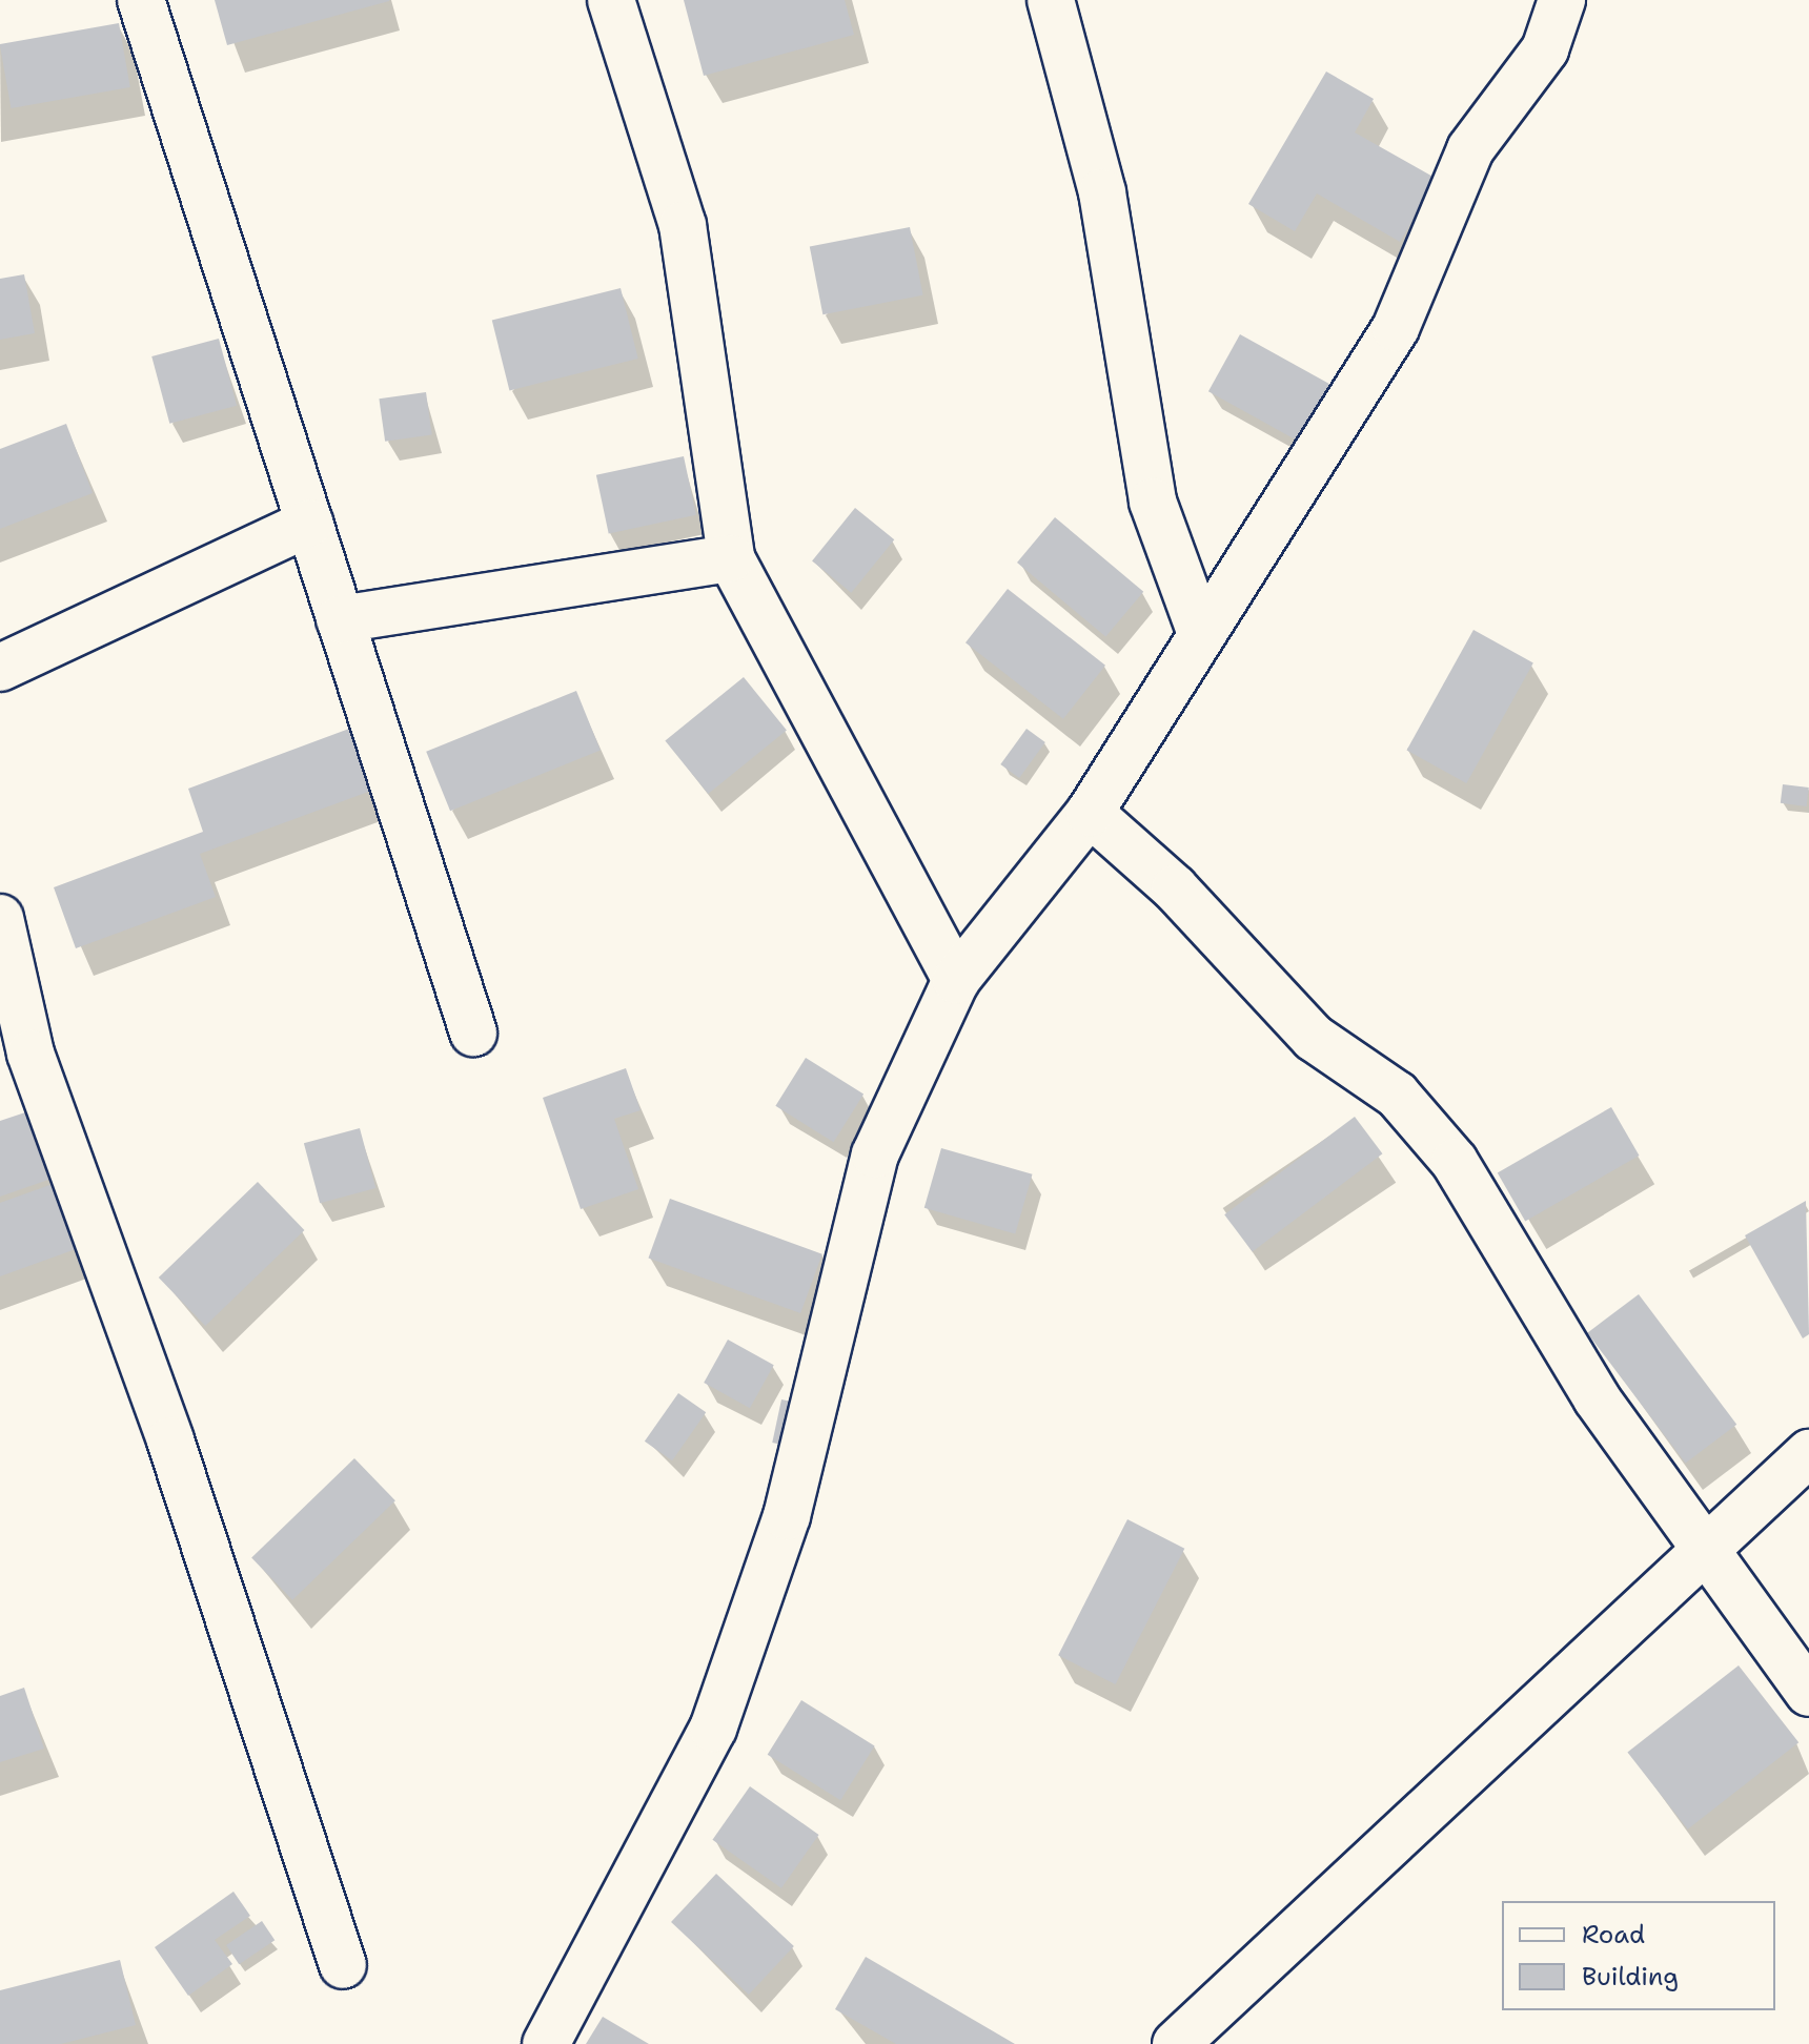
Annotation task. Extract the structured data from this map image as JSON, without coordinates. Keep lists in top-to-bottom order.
{
  "legend": ["Road", "Building"]
}
